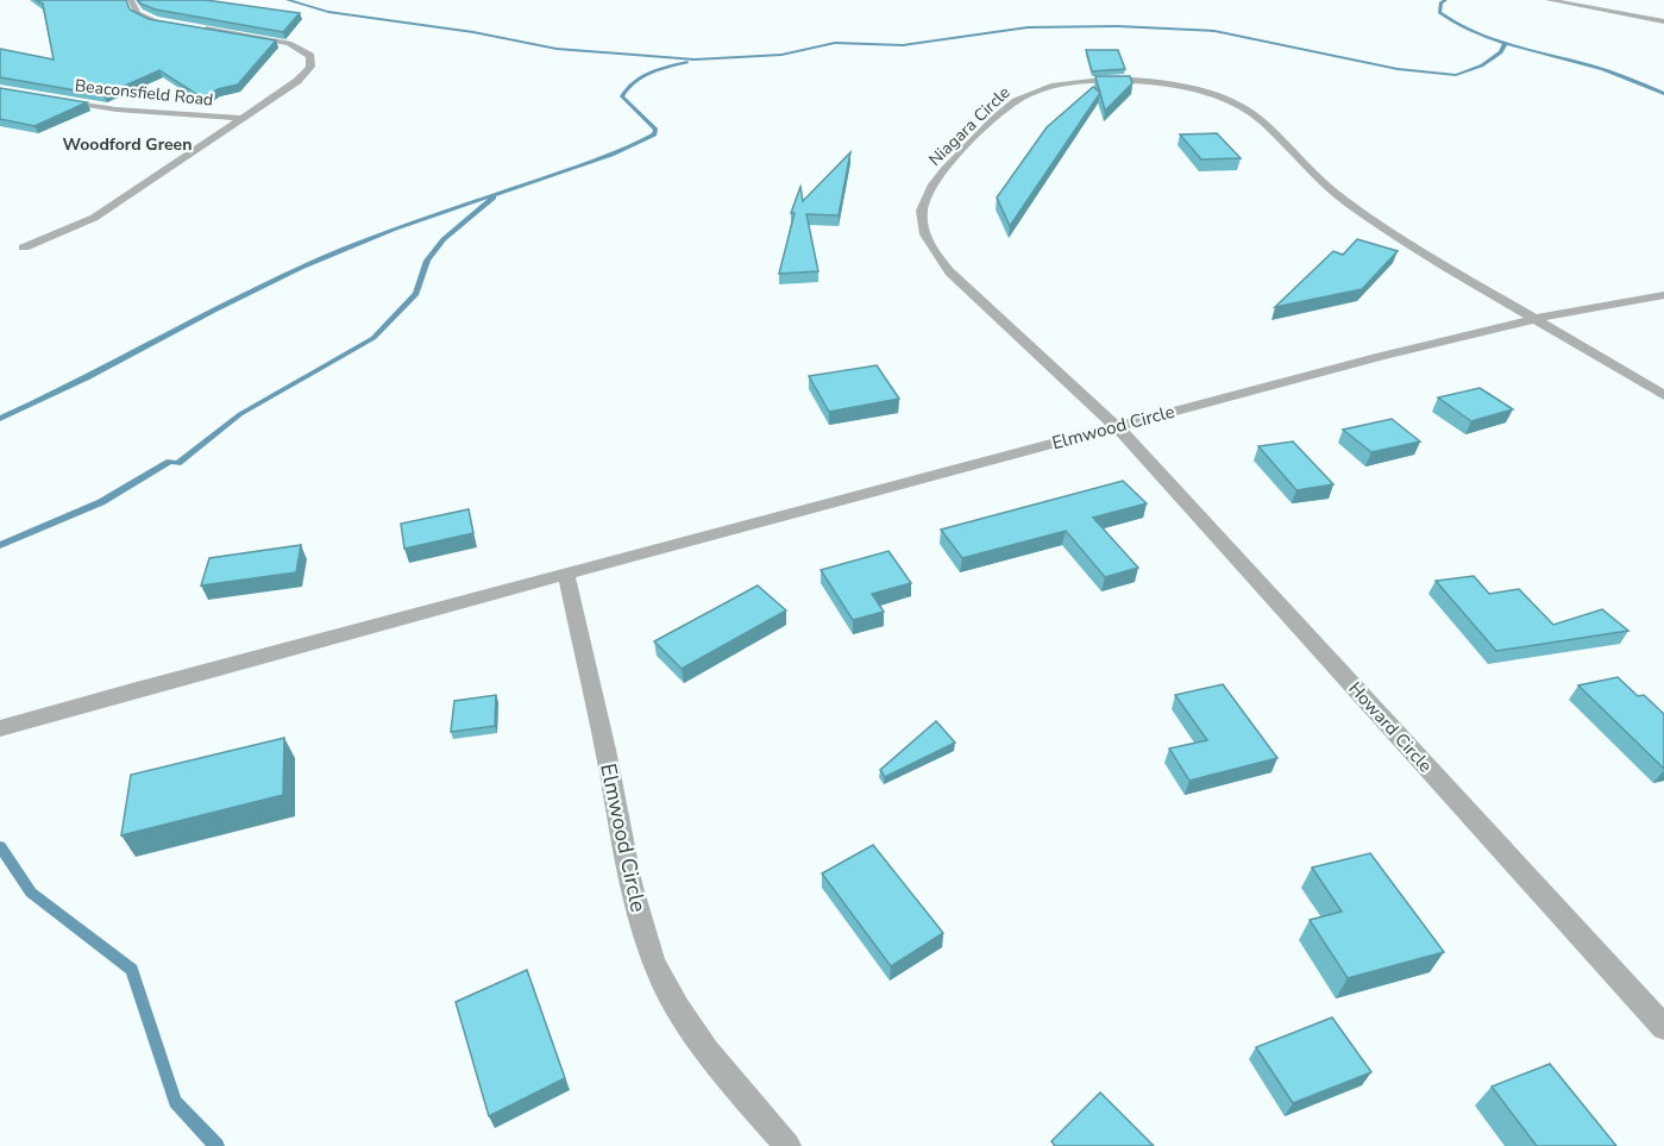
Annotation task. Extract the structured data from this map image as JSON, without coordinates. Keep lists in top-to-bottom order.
{
  "streets": {
    "street": [
      "Beaconsfield Road",
      "Niagara Circle",
      "Elmwood Circle",
      "Howard Circle"
    ]
  },
  "crossings": [
    ["Niagara Circle", "Elmwood Circle"],
    ["Niagara Circle", "Howard Circle"],
    ["Elmwood Circle", "Howard Circle"]
  ],
  "districts": ["Woodford Green"]
}
